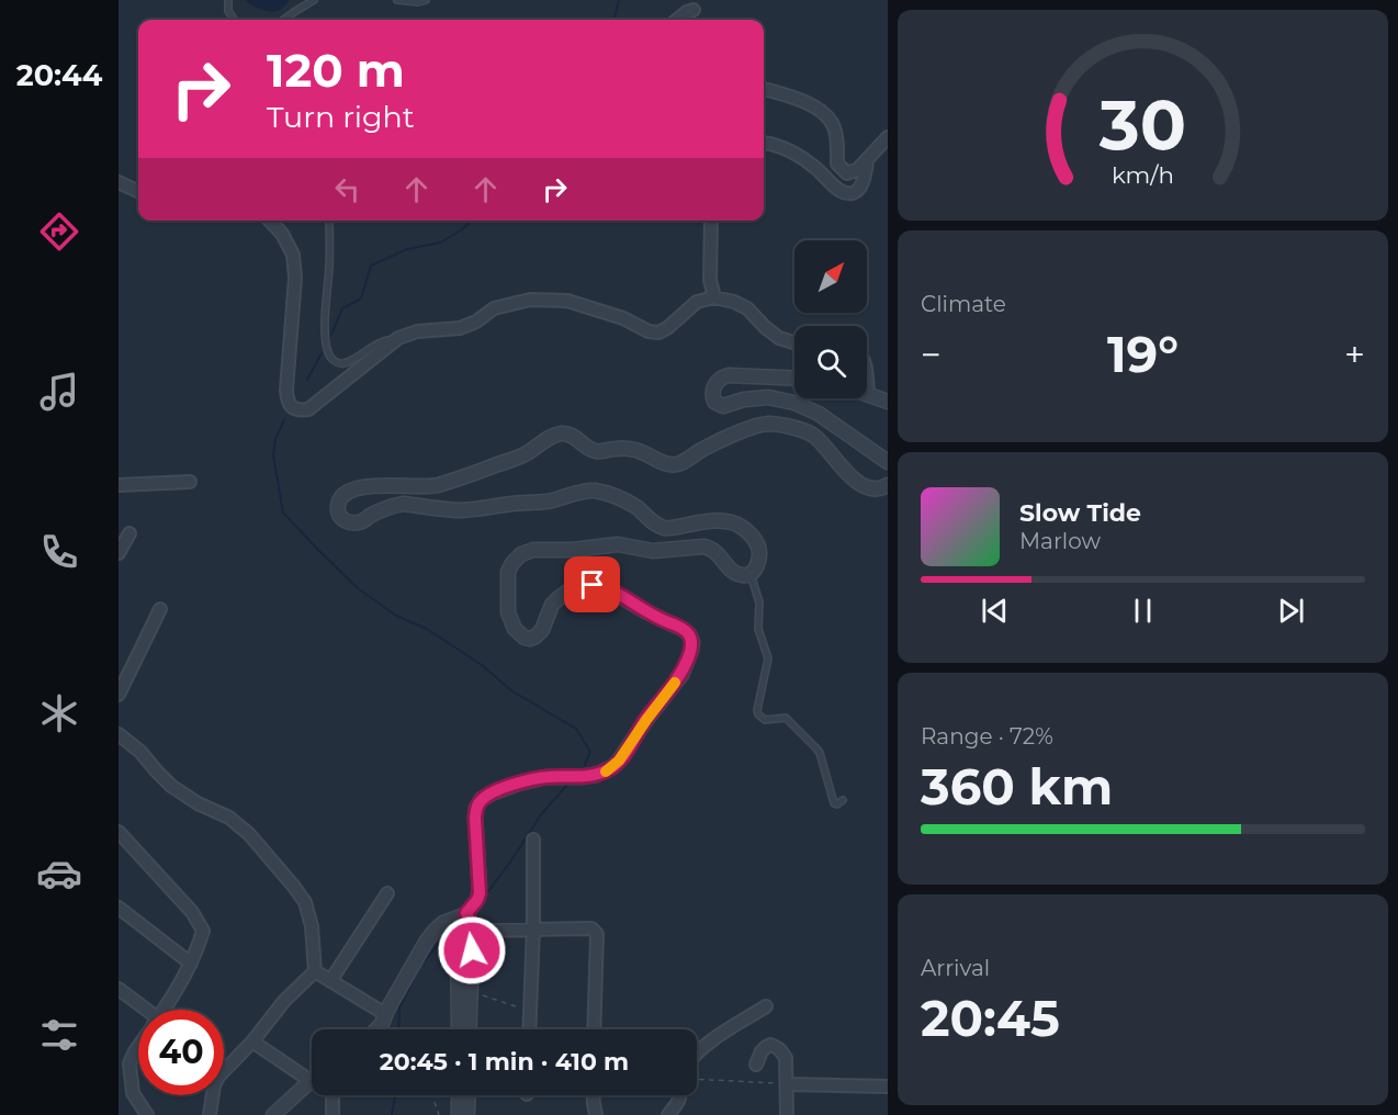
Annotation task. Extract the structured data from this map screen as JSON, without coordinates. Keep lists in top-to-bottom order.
{
  "north": "top right",
  "page": {
    "tabs": "20:44",
    "turn": ["120 m", "Turn right"],
    "tile": [
      "Climate",
      ["Range · 72%", "360 km"],
      ["Arrival", "20:45"]
    ],
    "heat": ["−", "19°", "+"],
    "song": ["Slow Tide", "Marlow"],
    "limit": "40",
    "trip": "20:45 · 1 min · 410 m",
    "gauge": ["30", "km/h"]
  }
}
